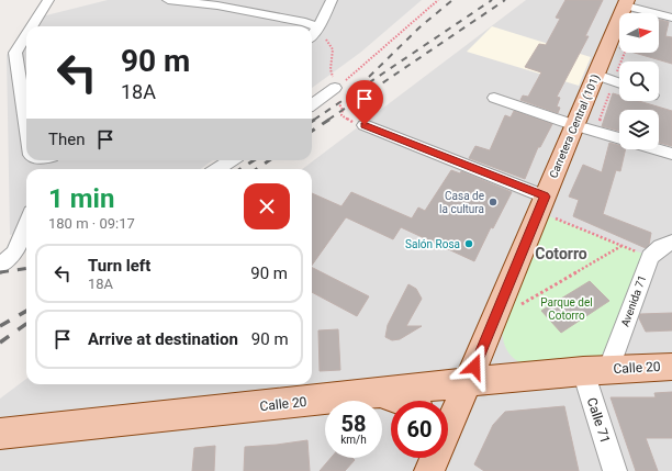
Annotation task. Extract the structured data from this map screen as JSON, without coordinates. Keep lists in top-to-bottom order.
{
  "streets": {
    "main road": ["Carretera Central (101)", "Calle 20"],
    "street": ["Avenida 71", "Calle 71"]
  },
  "crossings": [
    ["Carretera Central (101)", "Calle 20"],
    ["Avenida 71", "Calle 20"],
    ["Avenida 71", "Calle 71"],
    ["Calle 20", "Calle 71"]
  ],
  "districts": ["Cotorro"],
  "parks": ["Parque del Cotorro"],
  "places": ["Casa de la cultura", "Salón Rosa"],
  "north": "right",
  "page": {
    "turn": ["90 m", "18A"],
    "then": "Then",
    "heading": ["1 min", "180 m · 09:17"],
    "list": [
      {
        "name": "Turn left",
        "note": "18A",
        "value": "90 m"
      },
      {
        "name": "Arrive at destination",
        "value": "90 m"
      }
    ],
    "speed": "58 km/h",
    "limit": "60"
  }
}
